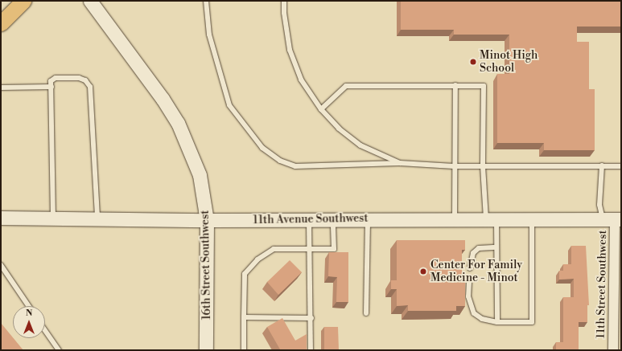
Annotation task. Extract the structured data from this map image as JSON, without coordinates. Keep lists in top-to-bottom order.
{
  "streets": {
    "street": ["11th Avenue Southwest", "16th Street Southwest", "11th Street Southwest"]
  },
  "crossings": [
    ["11th Avenue Southwest", "16th Street Southwest"],
    ["11th Avenue Southwest", "11th Street Southwest"]
  ],
  "places": ["Minot High School", "Center For Family Medicine - Minot"],
  "north": "top"
}
